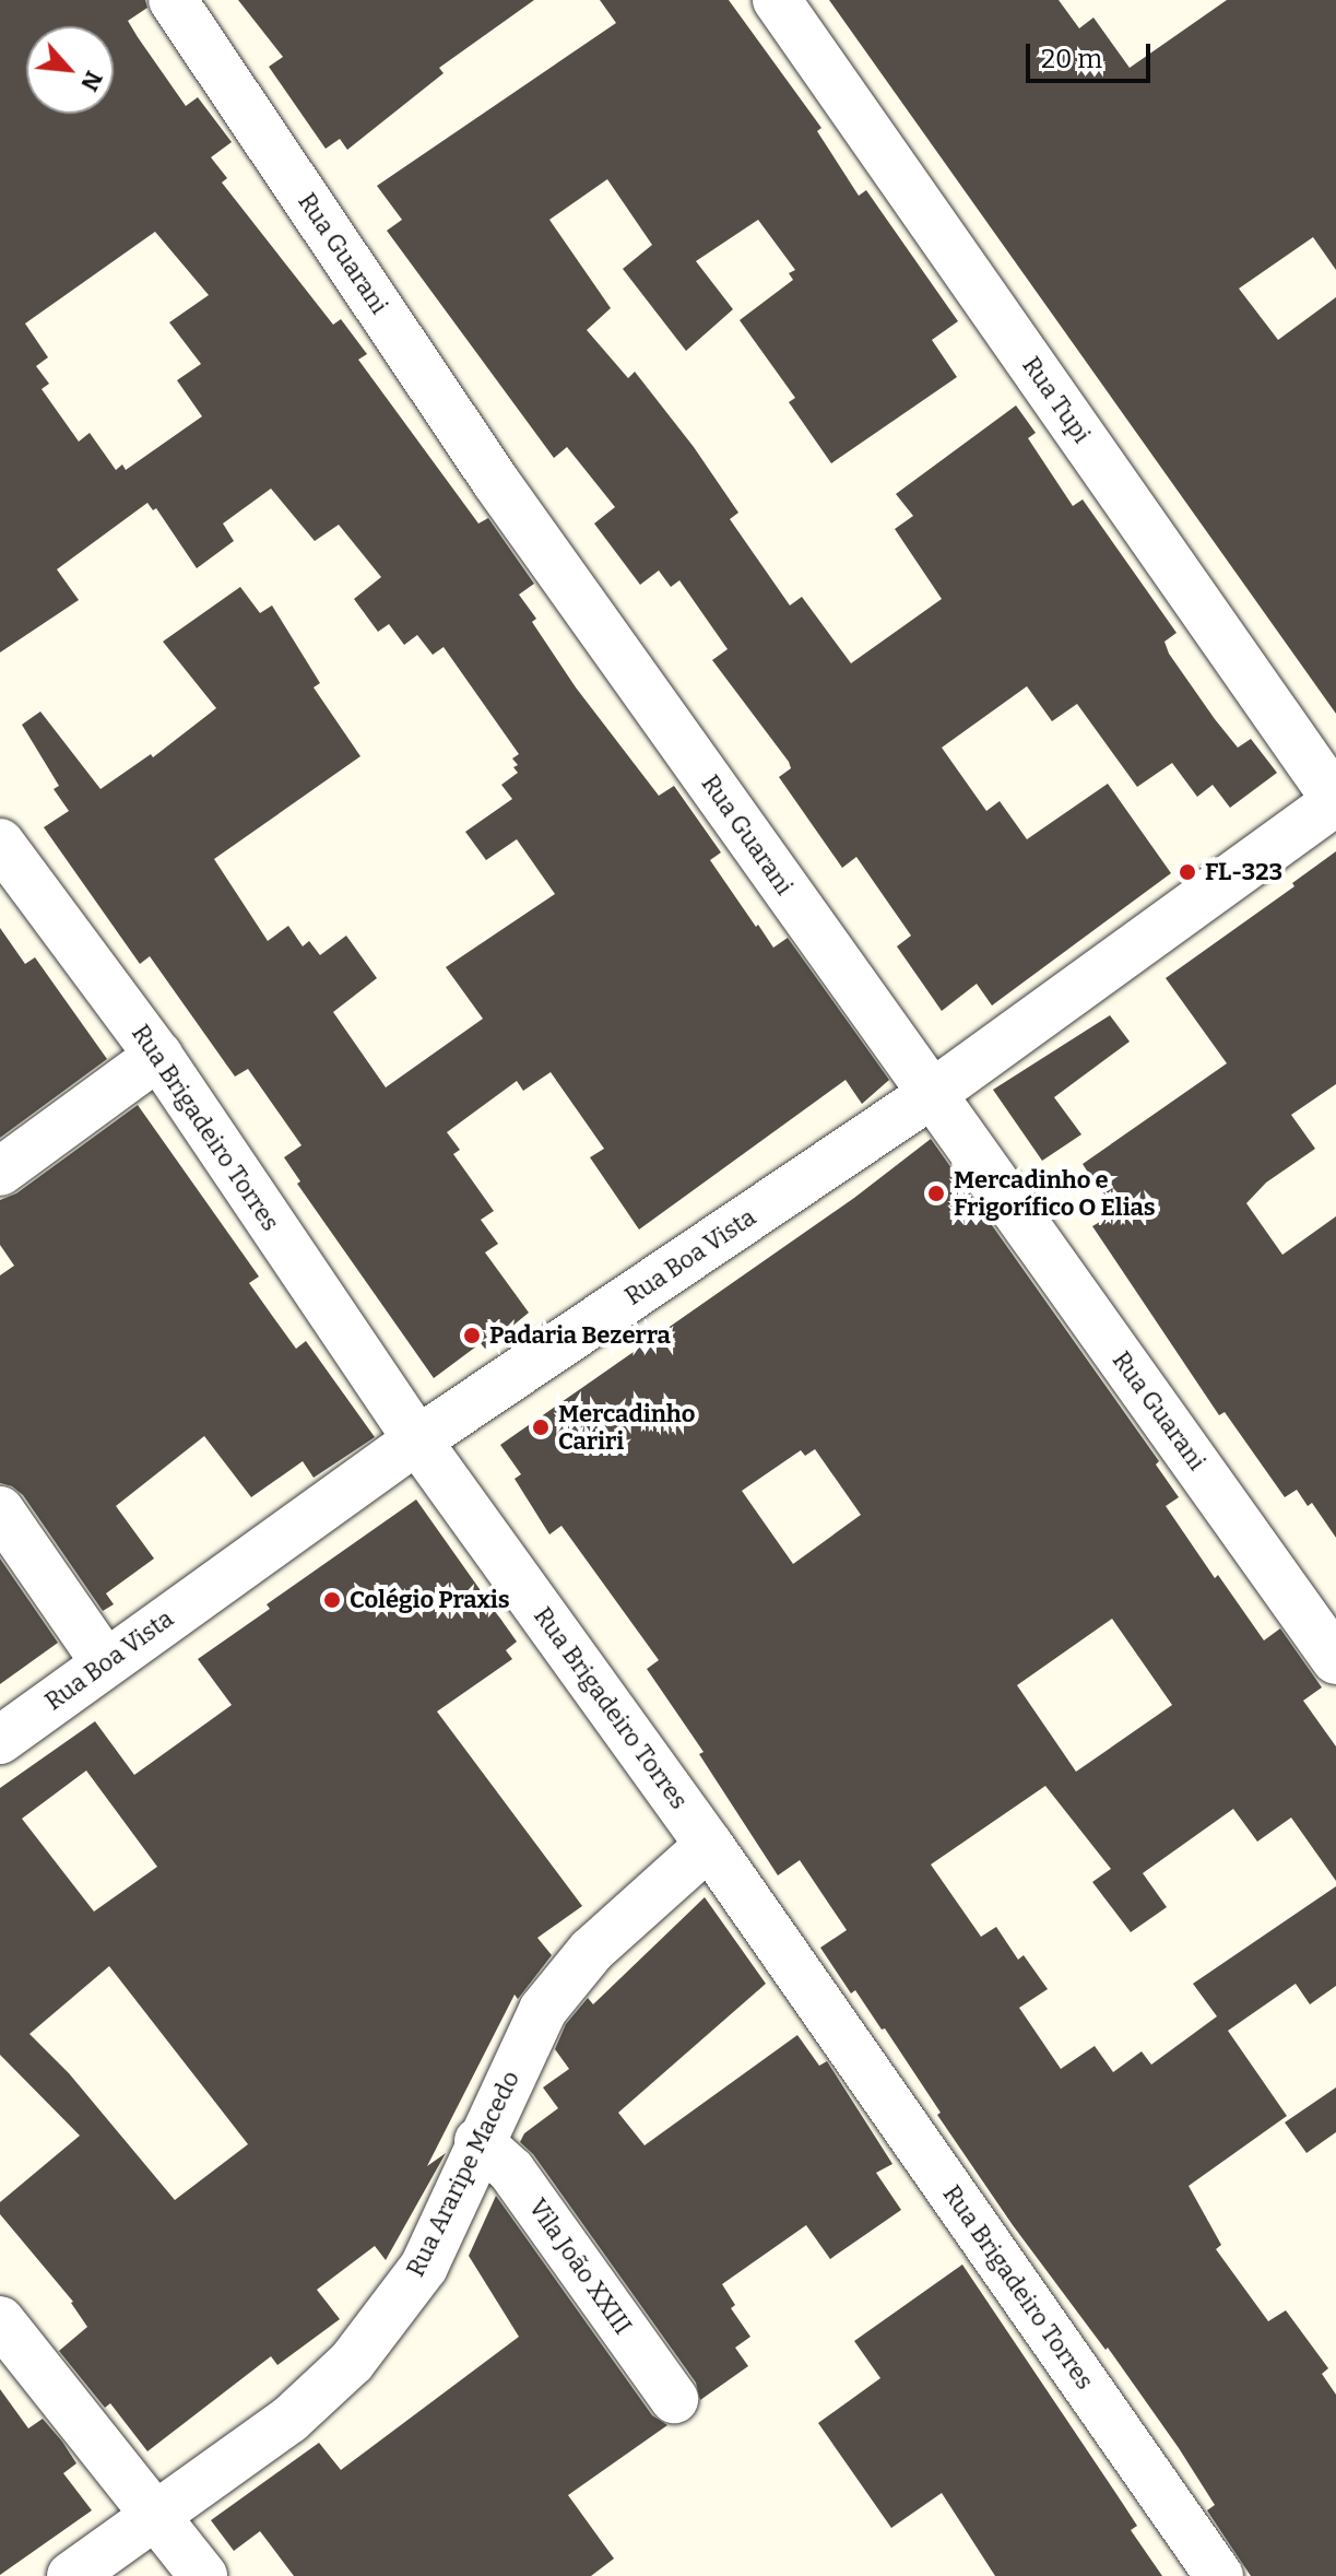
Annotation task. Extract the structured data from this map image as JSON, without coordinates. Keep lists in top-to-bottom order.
{
  "streets": {
    "street": [
      "Rua Guarani",
      "Rua Tupi",
      "Rua Brigadeiro Torres",
      "Rua Boa Vista",
      "Rua Araripe Macedo",
      "Vila João XXIII"
    ]
  },
  "crossings": [
    ["Rua Guarani", "Rua Boa Vista"],
    ["Rua Tupi", "Rua Boa Vista"],
    ["Rua Brigadeiro Torres", "Rua Boa Vista"],
    ["Rua Brigadeiro Torres", "Rua Araripe Macedo"],
    ["Rua Araripe Macedo", "Vila João XXIII"]
  ],
  "places": [
    "FL-323",
    "Mercadinho e Frigorífico O Elias",
    "Padaria Bezerra",
    "Mercadinho Cariri",
    "Colégio Praxis"
  ],
  "scale_bar": "20 m",
  "north": "bottom right"
}
